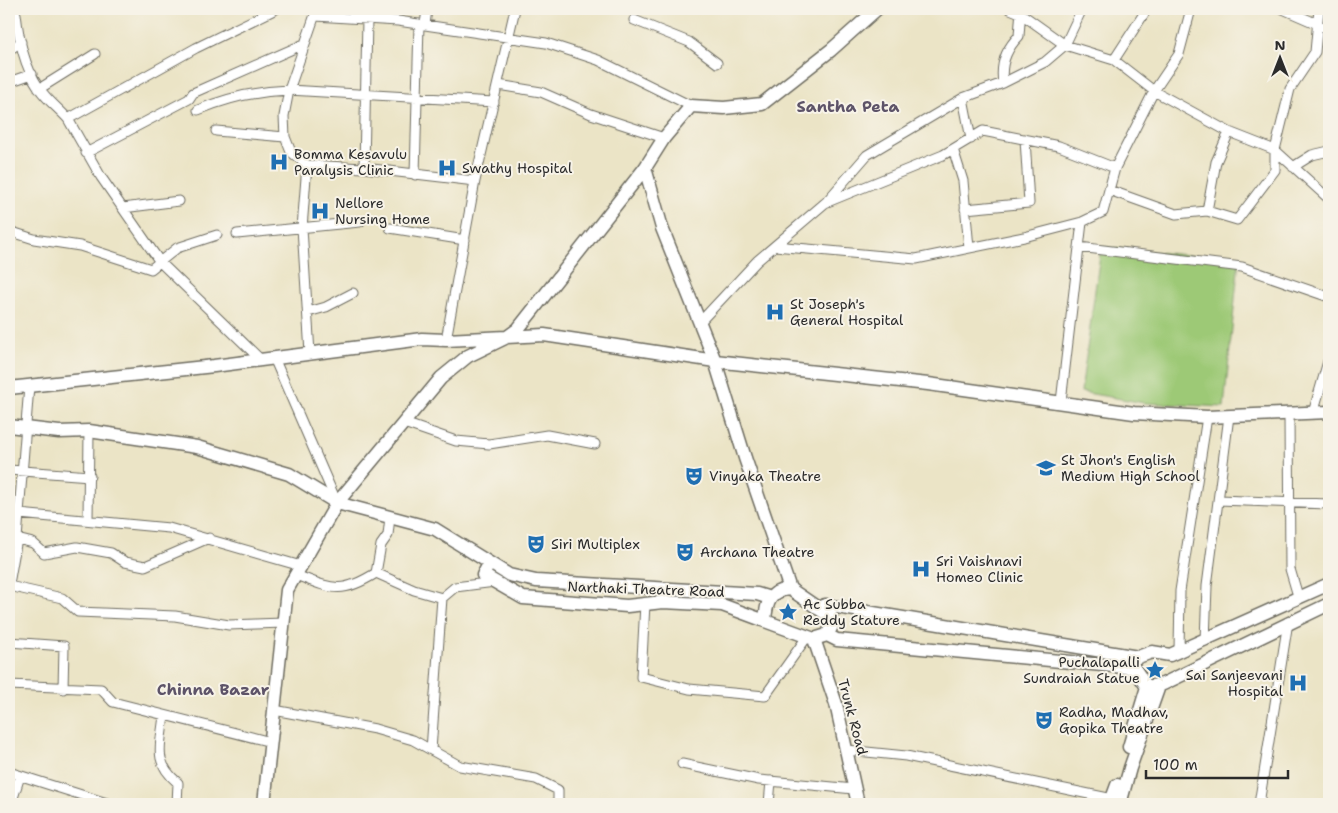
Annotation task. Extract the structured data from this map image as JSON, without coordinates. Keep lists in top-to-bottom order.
{
  "streets": {
    "street": ["Narthaki Theatre Road", "Trunk Road"]
  },
  "crossings": [
    ["Narthaki Theatre Road", "Trunk Road"]
  ],
  "districts": ["Santha Peta", "Chinna Bazar"],
  "places": {
    "hospital": [
      "Bomma Kesavulu Paralysis Clinic",
      "Swathy Hospital",
      "Nellore Nursing Home",
      "St Joseph's General Hospital",
      "Sri Vaishnavi Homeo Clinic",
      "Sai Sanjeevani Hospital"
    ],
    "school or university": ["St Jhon's English Medium High School"],
    "theatre": [
      "Vinyaka Theatre",
      "Siri Multiplex",
      "Archana Theatre",
      "Radha, Madhav, Gopika Theatre"
    ],
    "place": ["Ac Subba Reddy Stature", "Puchalapalli Sundraiah Statue"]
  },
  "scale_bar": "100 m",
  "north": "top"
}
